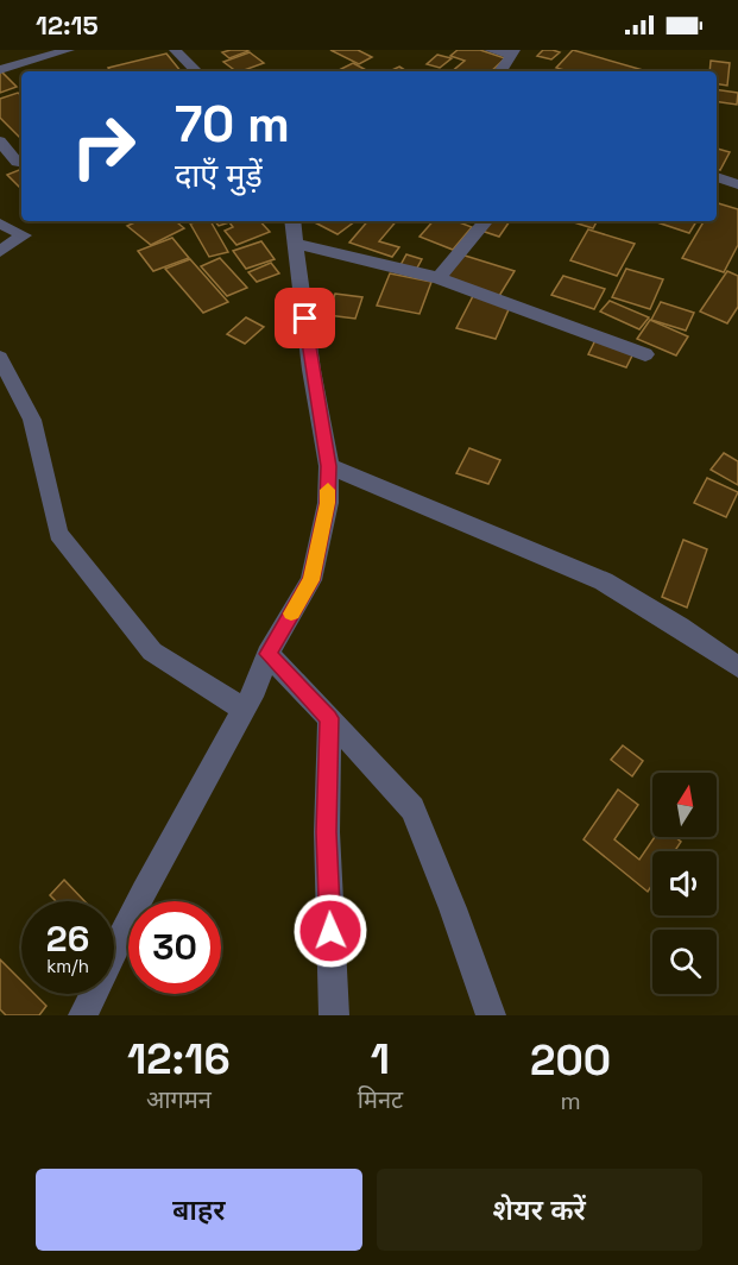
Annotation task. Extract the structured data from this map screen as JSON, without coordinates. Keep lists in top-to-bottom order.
{
  "north": "top",
  "page": {
    "status": "12:15",
    "turn": ["70 m", "दाएँ मुड़ें"],
    "speed": "26 km/h",
    "limit": "30",
    "eta": [
      "12:16",
      "आगमन",
      "1",
      "मिनट",
      "200",
      "m"
    ],
    "buttons": ["बाहर", "शेयर करें"]
  }
}
